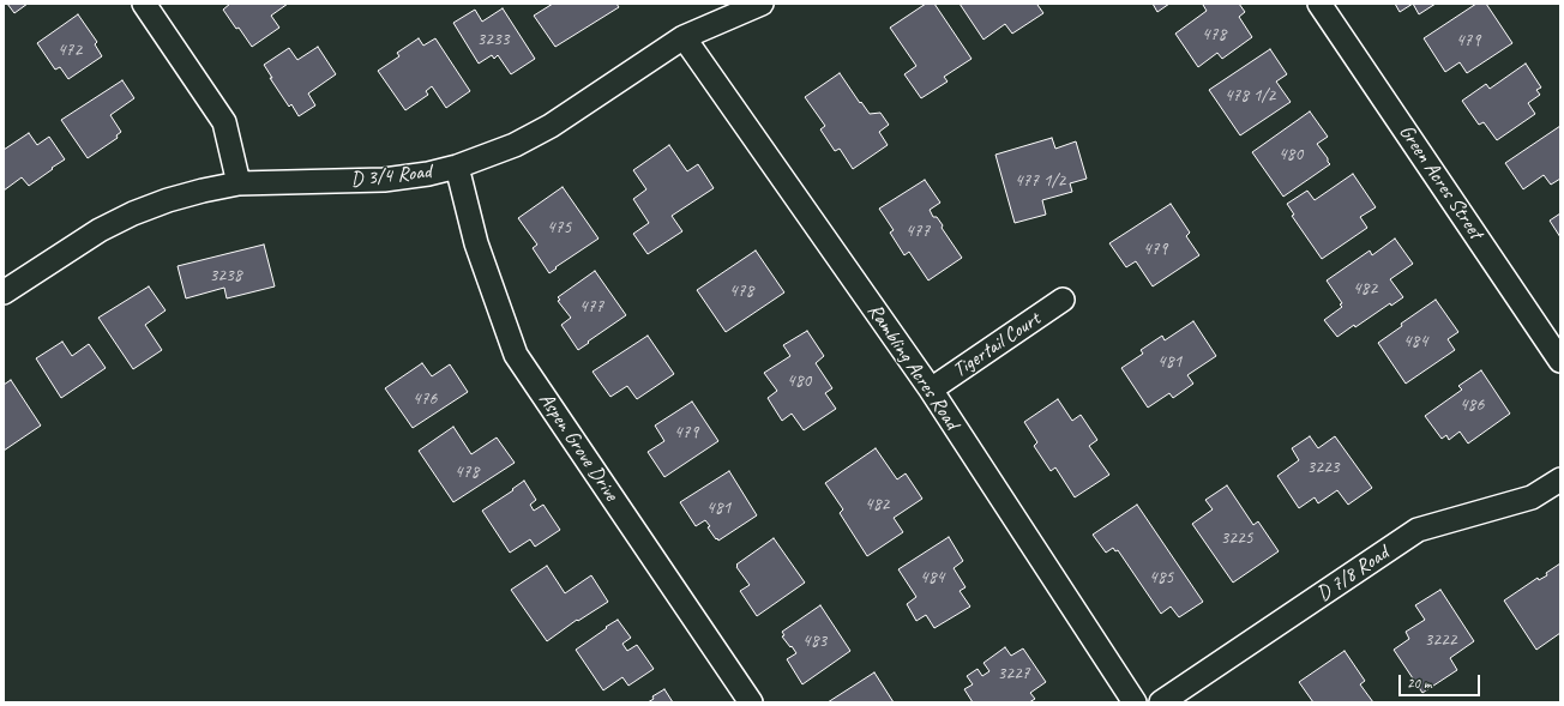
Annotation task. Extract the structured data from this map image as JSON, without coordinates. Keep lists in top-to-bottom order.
{
  "streets": {
    "street": [
      "D 3/4 Road",
      "Green Acres Street",
      "Tigertail Court",
      "Rambling Acres Road",
      "Aspen Grove Drive",
      "D 7/8 Road"
    ]
  },
  "crossings": [
    ["D 3/4 Road", "Rambling Acres Road"],
    ["D 3/4 Road", "Aspen Grove Drive"],
    ["Tigertail Court", "Rambling Acres Road"]
  ],
  "house_numbers": [
    "478",
    "3233",
    "479",
    "472",
    "478 1/2",
    "480",
    "477 1/2",
    "475",
    "477",
    "479",
    "3238",
    "482",
    "478",
    "477",
    "484",
    "481",
    "480",
    "476",
    "486",
    "479",
    "3223",
    "478",
    "482",
    "481",
    "3225",
    "484",
    "485",
    "3222",
    "483",
    "3227"
  ],
  "scale_bar": "20 m"
}
